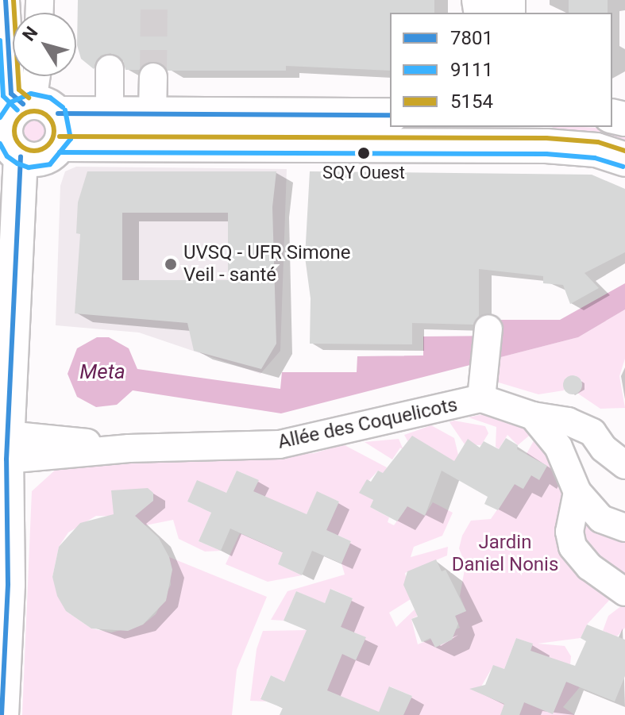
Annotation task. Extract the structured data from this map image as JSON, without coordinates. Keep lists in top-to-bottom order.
{
  "streets": {
    "street": ["Allée des Coquelicots"]
  },
  "water": ["Meta"],
  "parks": ["Jardin Daniel Nonis"],
  "places": ["SQY Ouest", "UVSQ - UFR Simone Veil - santé"],
  "lines": ["transit line 7801", "transit line 5154", "transit line 9111"],
  "legend": ["7801", "9111", "5154"],
  "north": "top left"
}
